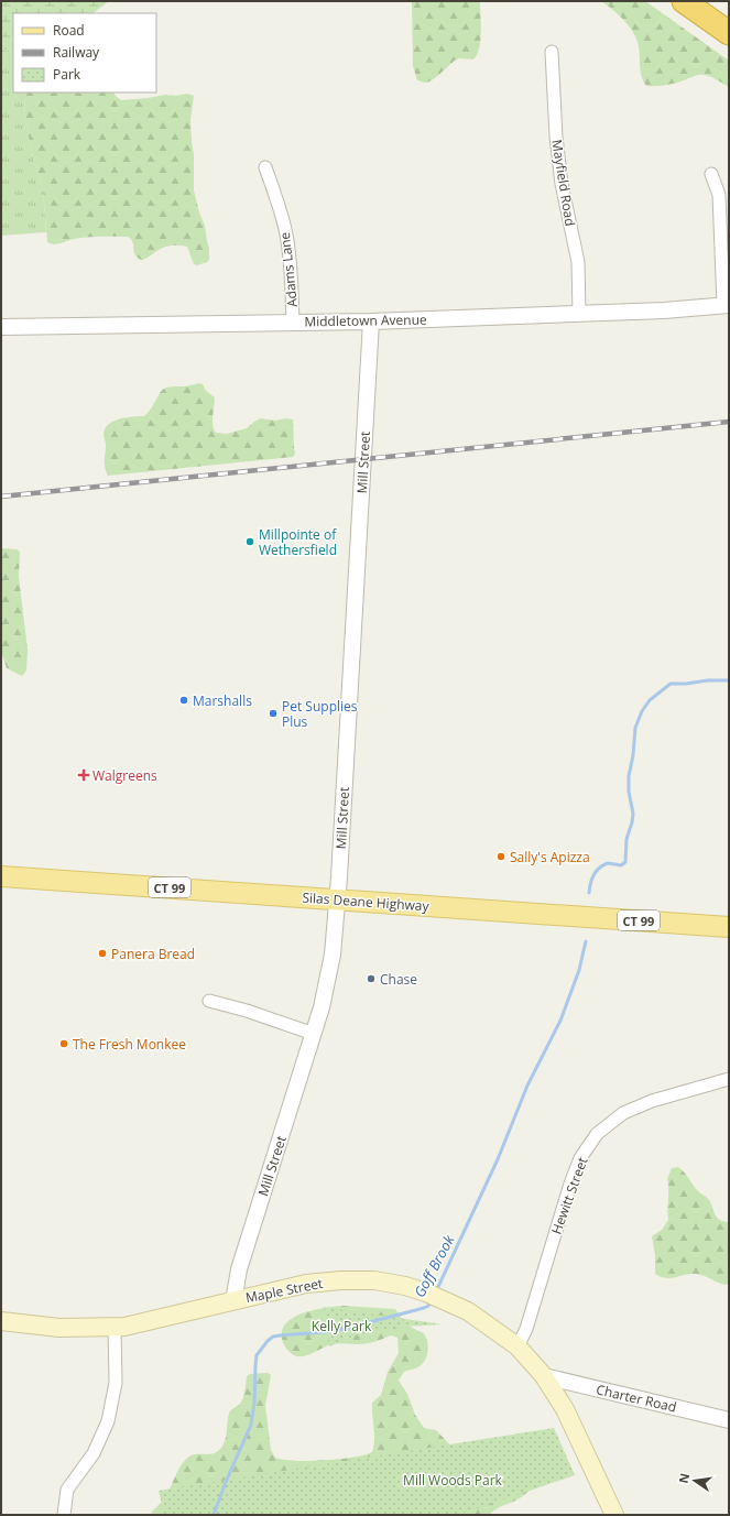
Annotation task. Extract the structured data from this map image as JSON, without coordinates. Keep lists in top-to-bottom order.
{
  "streets": {
    "main road": ["CT 99", "Silas Deane Highway", "Maple Street"],
    "street": [
      "Mayfield Road",
      "Adams Lane",
      "Middletown Avenue",
      "Mill Street",
      "Hewitt Street",
      "Charter Road"
    ]
  },
  "crossings": [
    ["Mayfield Road", "Middletown Avenue"],
    ["Adams Lane", "Middletown Avenue"],
    ["Middletown Avenue", "Mill Street"],
    ["Mill Street", "Silas Deane Highway"],
    ["Mill Street", "Maple Street"],
    ["Hewitt Street", "Maple Street"],
    ["Maple Street", "Charter Road"]
  ],
  "water": ["Goff Brook"],
  "parks": ["Kelly Park", "Mill Woods Park"],
  "places": {
    "other": [
      "Millpointe of Wethersfield",
      "Marshalls",
      "Pet Supplies Plus",
      "Sally's Apizza",
      "Panera Bread",
      "Chase",
      "The Fresh Monkee"
    ],
    "health": ["Walgreens"]
  },
  "legend": ["Road", "Railway", "Park"],
  "north": "left"
}
